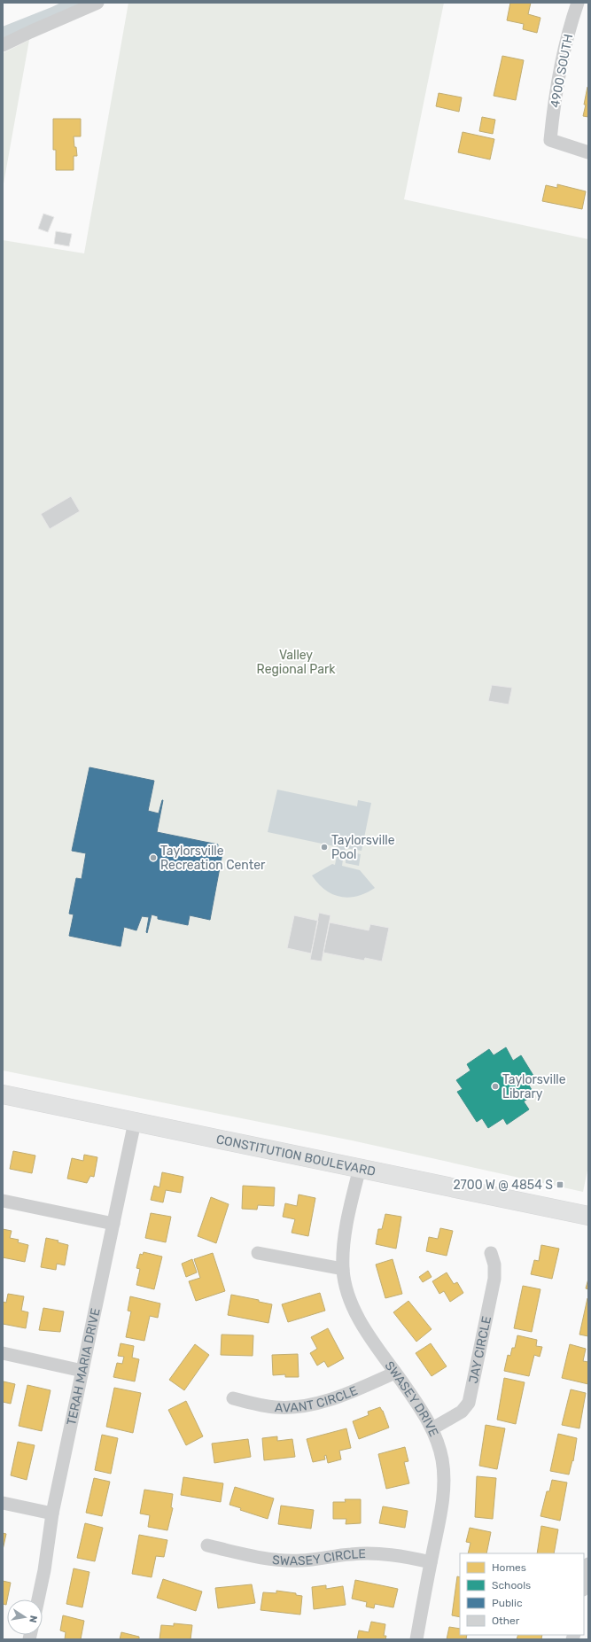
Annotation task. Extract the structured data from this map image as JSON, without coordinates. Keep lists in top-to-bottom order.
{
  "streets": {
    "main road": ["CONSTITUTION BOULEVARD"],
    "street": [
      "4900 SOUTH",
      "JAY CIRCLE",
      "TERAH MARIA DRIVE",
      "AVANT CIRCLE",
      "SWASEY DRIVE",
      "SWASEY CIRCLE"
    ]
  },
  "crossings": [
    ["CONSTITUTION BOULEVARD", "TERAH MARIA DRIVE"],
    ["CONSTITUTION BOULEVARD", "SWASEY DRIVE"],
    ["JAY CIRCLE", "SWASEY DRIVE"],
    ["AVANT CIRCLE", "SWASEY DRIVE"],
    ["SWASEY DRIVE", "SWASEY CIRCLE"]
  ],
  "parks": ["Valley Regional Park"],
  "places": {
    "other": ["Taylorsville Pool", "Taylorsville Recreation Center", "Taylorsville Library"],
    "transit": ["2700 W @ 4854 S"]
  },
  "legend": [
    "Homes",
    "Schools",
    "Public",
    "Other"
  ],
  "north": "right"
}
